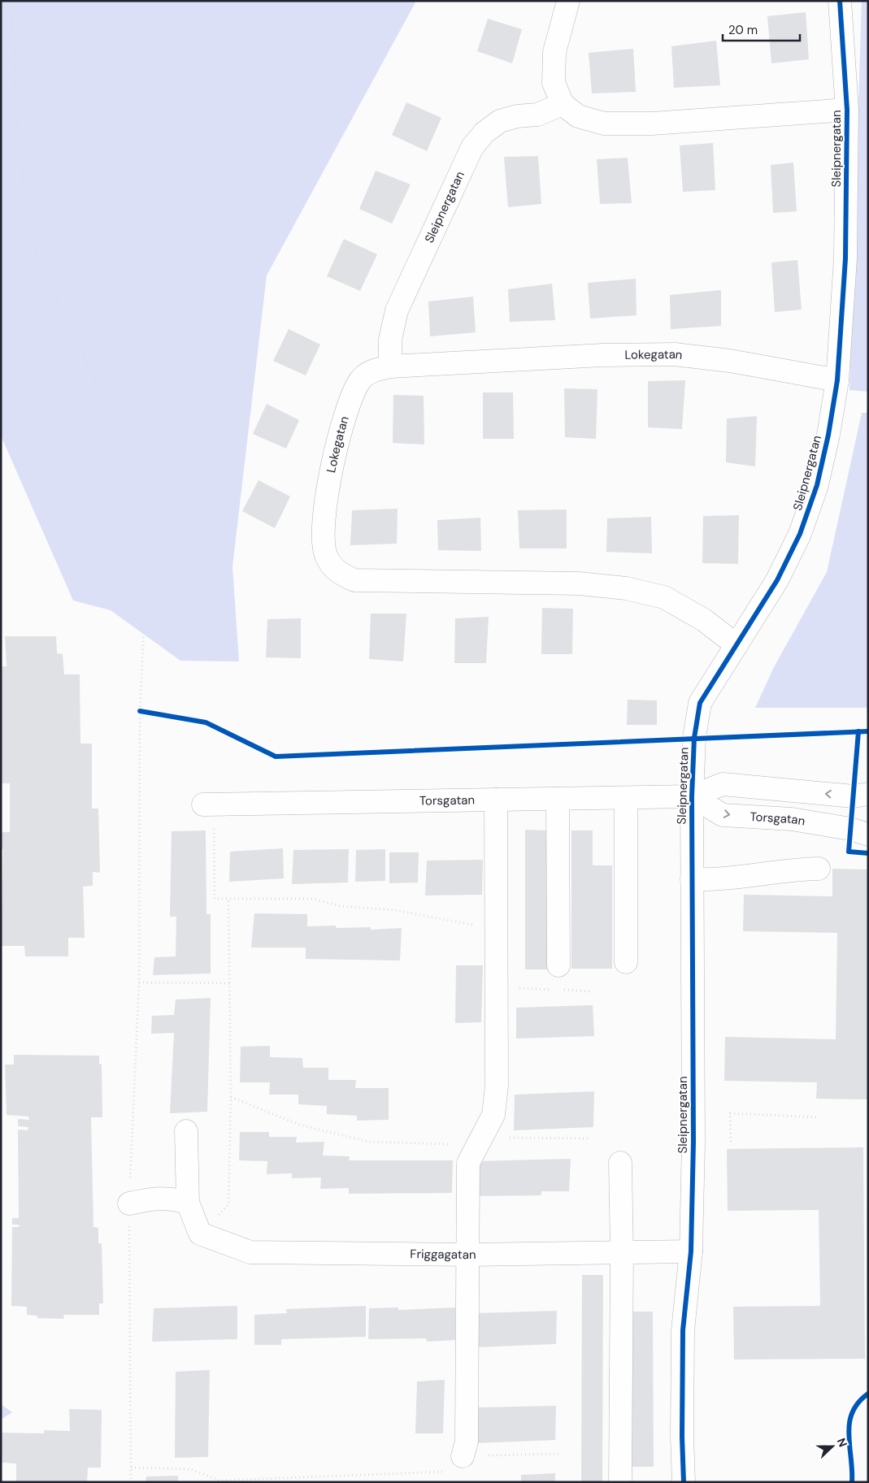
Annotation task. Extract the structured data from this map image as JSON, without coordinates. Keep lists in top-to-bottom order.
{
  "streets": {
    "street": [
      "Sleipnergatan",
      "Lokegatan",
      "Torsgatan",
      "Friggagatan"
    ]
  },
  "crossings": [
    ["Sleipnergatan", "Lokegatan"],
    ["Sleipnergatan", "Torsgatan"],
    ["Sleipnergatan", "Friggagatan"]
  ],
  "scale_bar": "20 m",
  "north": "right"
}
